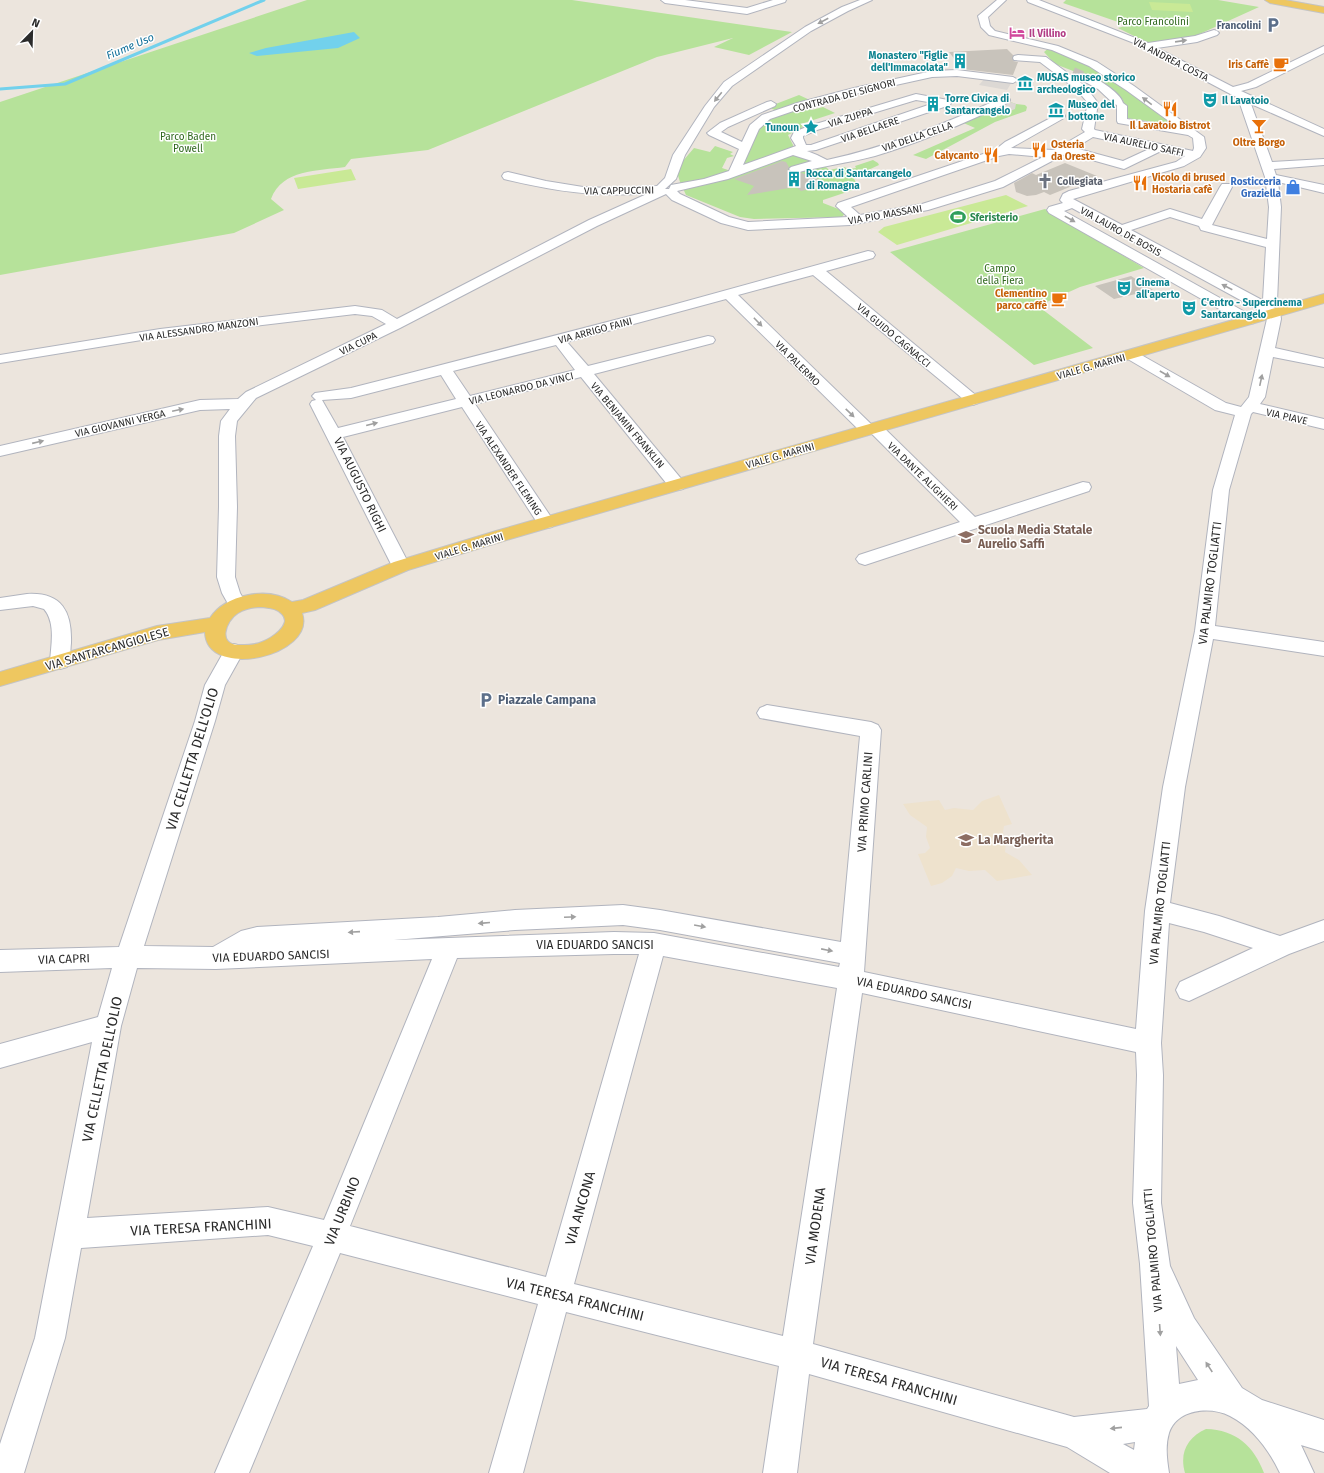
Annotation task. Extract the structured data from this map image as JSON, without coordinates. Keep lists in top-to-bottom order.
{
  "streets": {
    "main road": ["VIALE G. MARINI", "VIA SANTARCANGIOLESE"],
    "street": [
      "VIA ANDREA COSTA",
      "CONTRADA DEI SIGNORI",
      "VIA ZUPPA",
      "VIA BELLAERE",
      "VIA DELLA CELLA",
      "VIA AURELIO SAFFI",
      "VIA CAPPUCCINI",
      "VIA PIO MASSANI",
      "VIA LAURO DE BOSIS",
      "VIA ALESSANDRO MANZONI",
      "VIA ARRIGO FAINI",
      "VIA GUIDO CAGNACCI",
      "VIA CUPA",
      "VIA PALERMO",
      "VIA LEONARDO DA VINCI",
      "VIA PIAVE",
      "VIA GIOVANNI VERGA",
      "VIA BENJAMIN FRANKLIN",
      "VIA ALEXANDER FLEMING",
      "VIA DANTE ALIGHIERI",
      "VIA AUGUSTO RIGHI",
      "VIA PALMIRO TOGLIATTI",
      "VIA CELLETTA DELL'OLIO",
      "VIA PRIMO CARLINI",
      "VIA EDUARDO SANCISI",
      "VIA CAPRI",
      "VIA ANCONA",
      "VIA URBINO",
      "VIA MODENA",
      "VIA TERESA FRANCHINI"
    ]
  },
  "crossings": [
    ["CONTRADA DEI SIGNORI", "VIA BELLAERE"],
    ["CONTRADA DEI SIGNORI", "VIA DELLA CELLA"],
    ["VIA ZUPPA", "VIA BELLAERE"],
    ["VIA BELLAERE", "VIA CAPPUCCINI"],
    ["VIA BELLAERE", "VIA PIO MASSANI"],
    ["VIA BELLAERE", "VIA CUPA"],
    ["VIA AURELIO SAFFI", "VIA PIO MASSANI"],
    ["VIA CAPPUCCINI", "VIA PIO MASSANI"],
    ["VIA CAPPUCCINI", "VIA CUPA"],
    ["VIA PIO MASSANI", "VIA CUPA"],
    ["VIA LAURO DE BOSIS", "VIALE G. MARINI"],
    ["VIA LAURO DE BOSIS", "VIA PALMIRO TOGLIATTI"],
    ["VIA ALESSANDRO MANZONI", "VIA CUPA"],
    ["VIA ARRIGO FAINI", "VIA GUIDO CAGNACCI"],
    ["VIA ARRIGO FAINI", "VIA PALERMO"],
    ["VIA ARRIGO FAINI", "VIA AUGUSTO RIGHI"],
    ["VIA GUIDO CAGNACCI", "VIALE G. MARINI"],
    ["VIA CUPA", "VIALE G. MARINI"],
    ["VIA CUPA", "VIA GIOVANNI VERGA"],
    ["VIA CUPA", "VIA SANTARCANGIOLESE"],
    ["VIA CUPA", "VIA CELLETTA DELL'OLIO"],
    ["VIA PALERMO", "VIALE G. MARINI"],
    ["VIA PALERMO", "VIA DANTE ALIGHIERI"],
    ["VIALE G. MARINI", "VIA PIAVE"],
    ["VIALE G. MARINI", "VIA BENJAMIN FRANKLIN"],
    ["VIALE G. MARINI", "VIA ALEXANDER FLEMING"],
    ["VIALE G. MARINI", "VIA DANTE ALIGHIERI"],
    ["VIALE G. MARINI", "VIA AUGUSTO RIGHI"],
    ["VIALE G. MARINI", "VIA PALMIRO TOGLIATTI"],
    ["VIALE G. MARINI", "VIA SANTARCANGIOLESE"],
    ["VIALE G. MARINI", "VIA CELLETTA DELL'OLIO"],
    ["VIA LEONARDO DA VINCI", "VIA BENJAMIN FRANKLIN"],
    ["VIA LEONARDO DA VINCI", "VIA ALEXANDER FLEMING"],
    ["VIA LEONARDO DA VINCI", "VIA AUGUSTO RIGHI"],
    ["VIA PIAVE", "VIA PALMIRO TOGLIATTI"],
    ["VIA PALMIRO TOGLIATTI", "VIA EDUARDO SANCISI"],
    ["VIA SANTARCANGIOLESE", "VIA CELLETTA DELL'OLIO"],
    ["VIA CELLETTA DELL'OLIO", "VIA EDUARDO SANCISI"],
    ["VIA CELLETTA DELL'OLIO", "VIA CAPRI"],
    ["VIA CELLETTA DELL'OLIO", "VIA TERESA FRANCHINI"],
    ["VIA PRIMO CARLINI", "VIA EDUARDO SANCISI"],
    ["VIA PRIMO CARLINI", "VIA MODENA"],
    ["VIA EDUARDO SANCISI", "VIA CAPRI"],
    ["VIA EDUARDO SANCISI", "VIA ANCONA"],
    ["VIA EDUARDO SANCISI", "VIA URBINO"],
    ["VIA EDUARDO SANCISI", "VIA MODENA"],
    ["VIA ANCONA", "VIA TERESA FRANCHINI"],
    ["VIA URBINO", "VIA TERESA FRANCHINI"],
    ["VIA MODENA", "VIA TERESA FRANCHINI"]
  ],
  "one_way": ["VIA PALERMO", "VIA GIOVANNI VERGA"],
  "water": ["Fiume Uso"],
  "parks": ["Parco Francolini", "Parco Baden Powell", "Campo della Fiera"],
  "places": {
    "parking": ["Francolini", "Piazzale Campana"],
    "hotel": ["Il Villino"],
    "building": ["Monastero \"Figlie dell'Immacolata\"", "Torre Civica di Santarcangelo", "Rocca di Santarcangelo di Romagna"],
    "cafe": ["Iris Caffè", "Clementino parco caffè"],
    "museum": ["MUSAS museo storico archeologico", "Museo del bottone"],
    "theatre": ["Il Lavatoio", "Cinema all'aperto", "C'entro - Supercinema Santarcangelo"],
    "restaurant": [
      "Il Lavatoio Bistrot",
      "Osteria da Oreste",
      "Calycanto",
      "Vicolo di brused Hostaria cafè"
    ],
    "bar": ["Oltre Borgo"],
    "place": ["Tunoun"],
    "church": ["Collegiata"],
    "shop": ["Rosticceria Graziella"],
    "sports": ["Sferisterio"],
    "school or university": ["Scuola Media Statale Aurelio Saffi", "La Margherita"]
  },
  "north": "top right"
}
